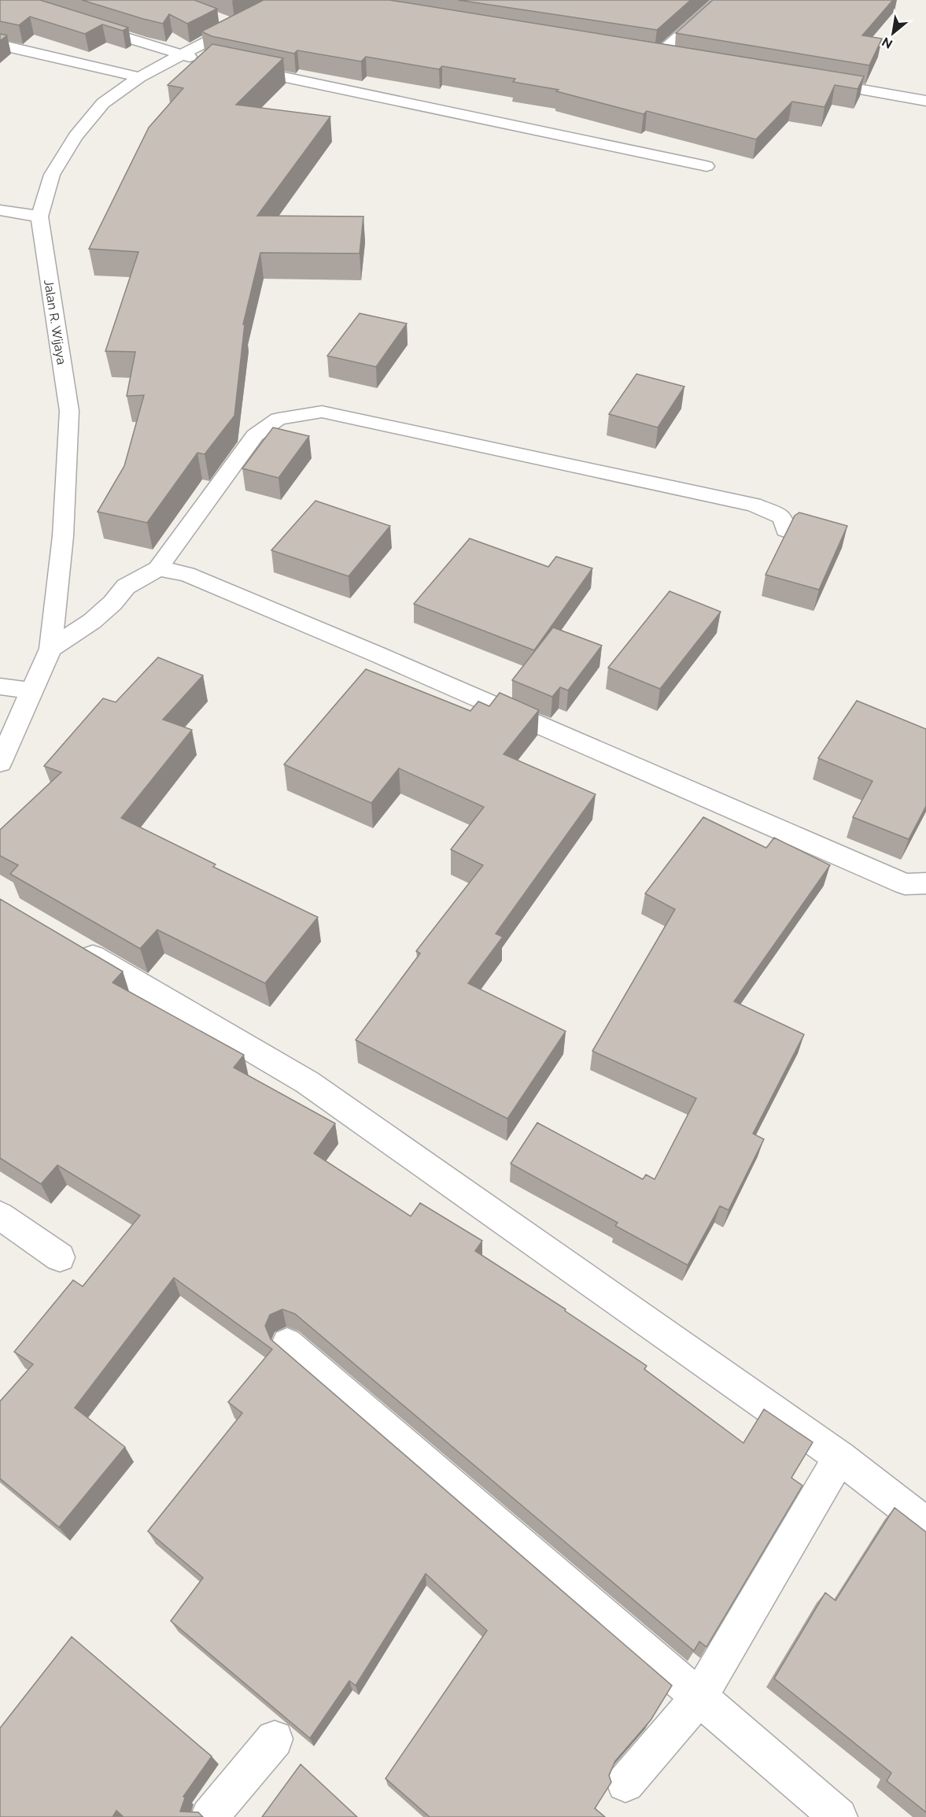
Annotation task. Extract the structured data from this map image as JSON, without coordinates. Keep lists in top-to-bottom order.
{
  "streets": {
    "street": ["Jalan R. Wijaya"]
  },
  "north": "bottom left"
}
